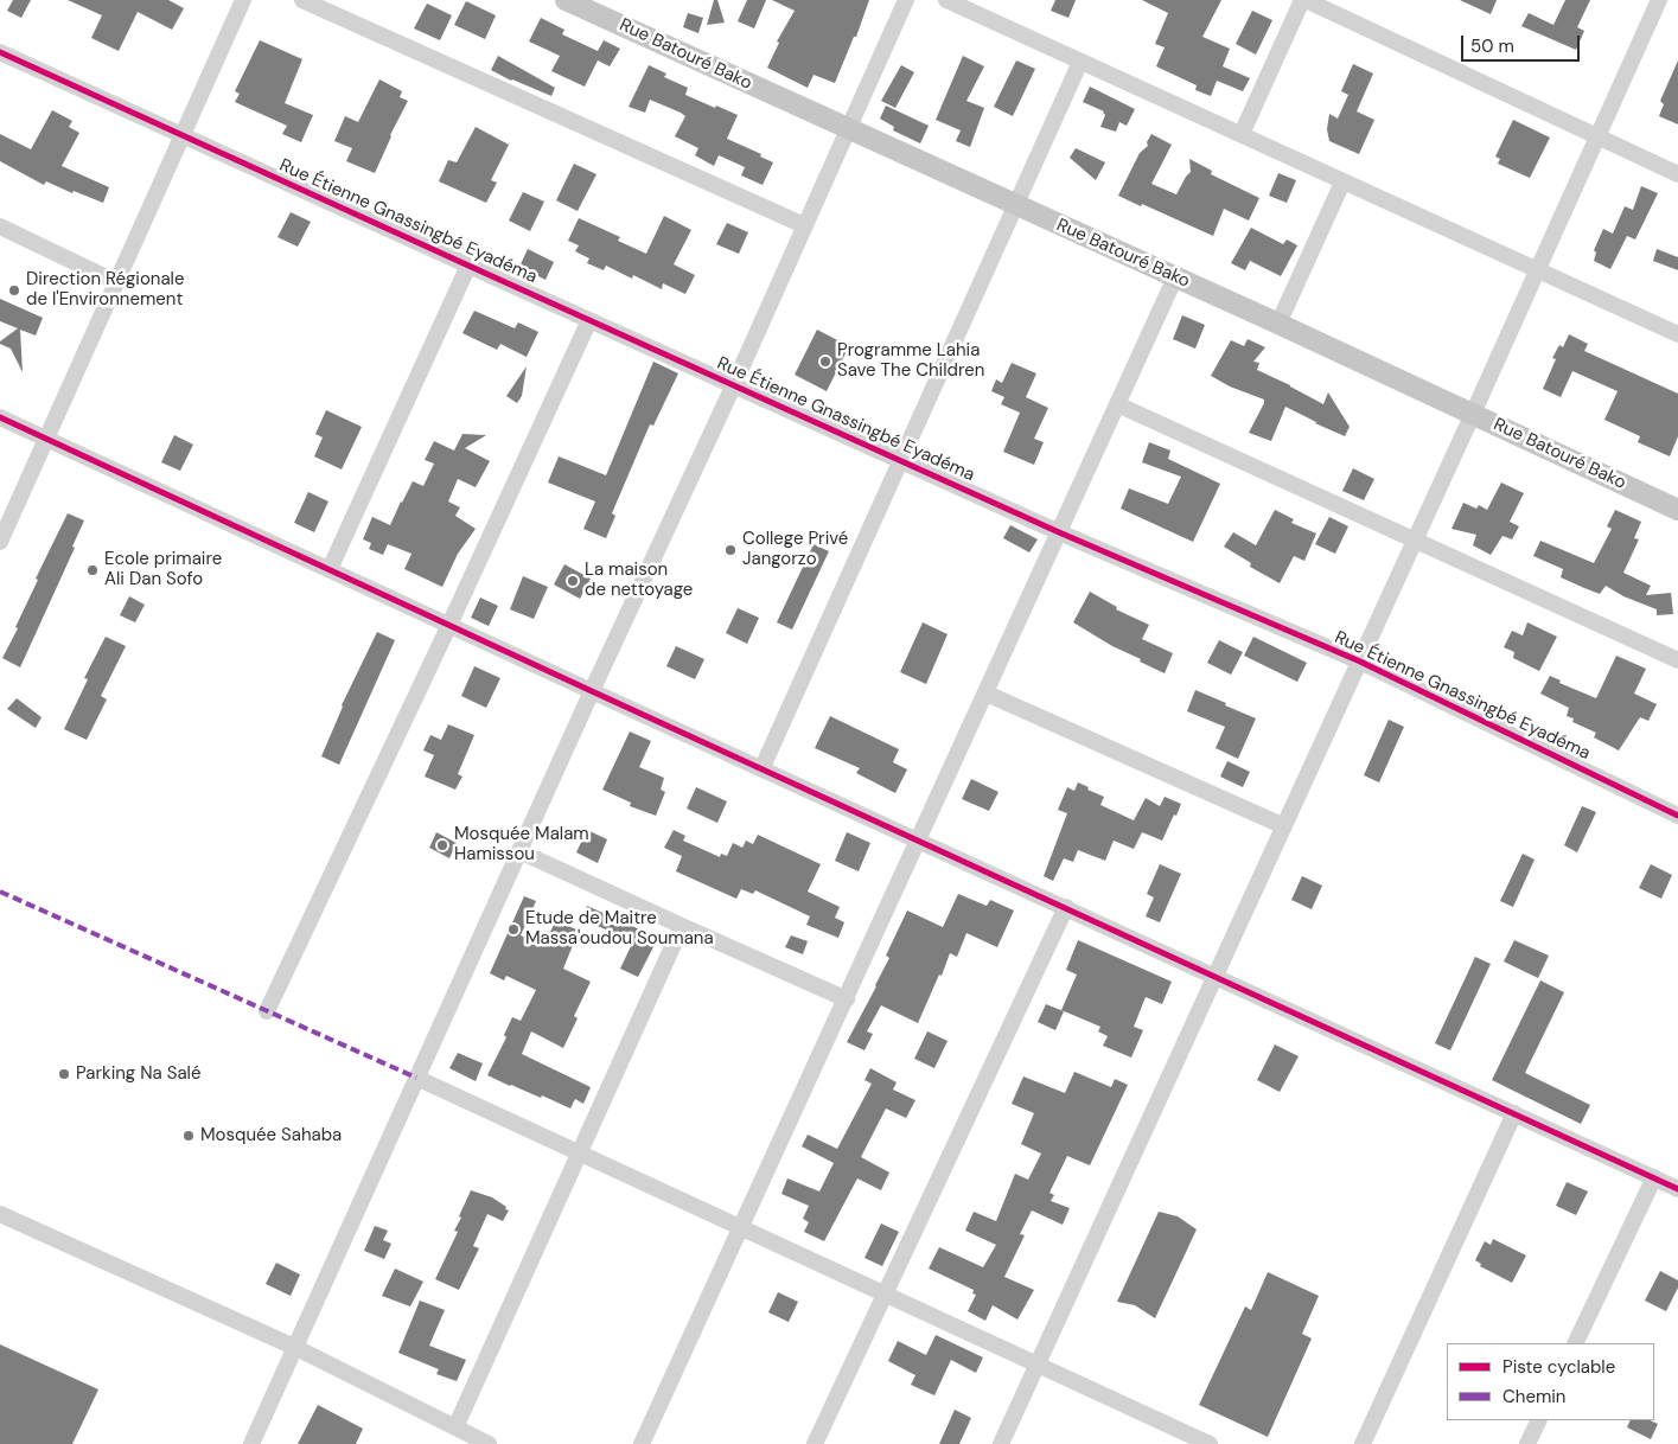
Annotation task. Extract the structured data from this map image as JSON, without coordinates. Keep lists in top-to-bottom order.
{
  "streets": {
    "main road": ["Rue Batouré Bako"],
    "street": ["Rue Étienne Gnassingbé Eyadéma"]
  },
  "places": [
    "Direction Régionale de l'Environnement",
    "Programme Lahia Save The Children",
    "College Privé Jangorzo",
    "Ecole primaire Ali Dan Sofo",
    "La maison de nettoyage",
    "Mosquée Malam Hamissou",
    "Etude de Maitre Massa'oudou Soumana",
    "Parking Na Salé",
    "Mosquée Sahaba"
  ],
  "legend": ["Piste cyclable", "Chemin"],
  "scale_bar": "50 m"
}
